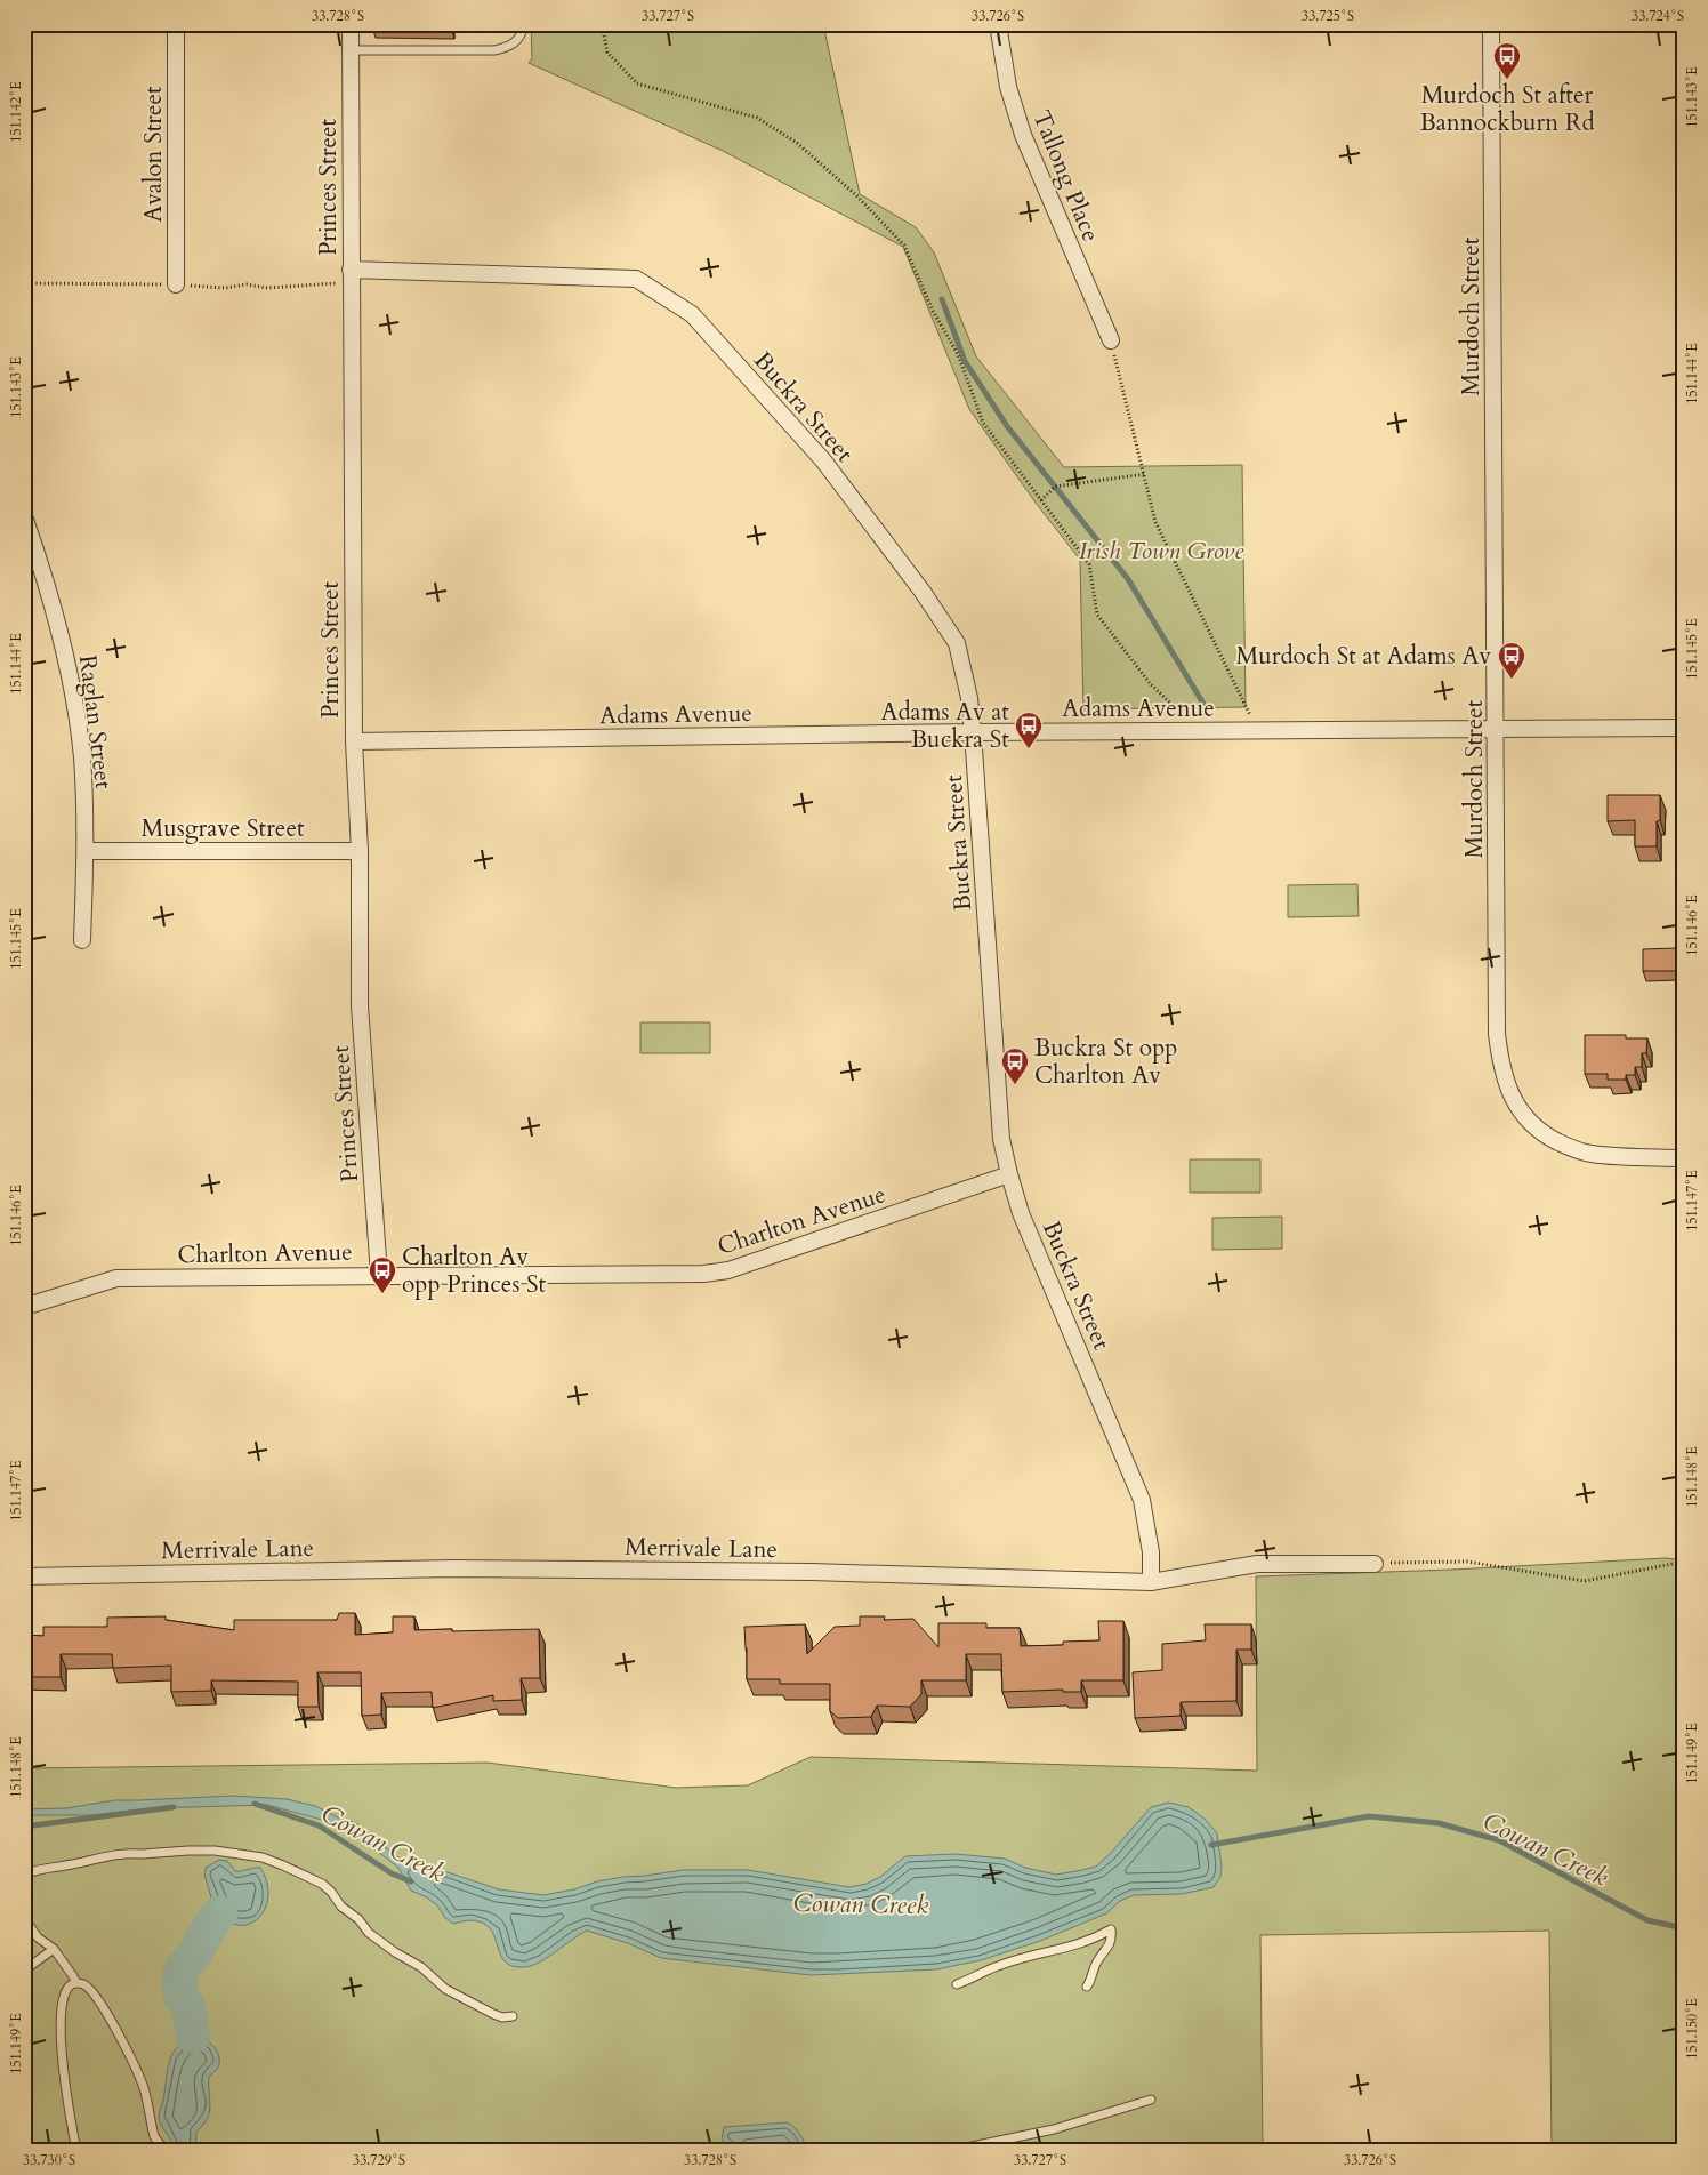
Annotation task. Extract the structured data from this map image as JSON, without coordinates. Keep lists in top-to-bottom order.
{
  "streets": {
    "street": [
      "Avalon Street",
      "Tallong Place",
      "Princes Street",
      "Murdoch Street",
      "Buckra Street",
      "Adams Avenue",
      "Raglan Street",
      "Musgrave Street",
      "Charlton Avenue",
      "Merrivale Lane"
    ]
  },
  "crossings": [
    ["Princes Street", "Buckra Street"],
    ["Princes Street", "Adams Avenue"],
    ["Princes Street", "Musgrave Street"],
    ["Princes Street", "Charlton Avenue"],
    ["Murdoch Street", "Adams Avenue"],
    ["Buckra Street", "Adams Avenue"],
    ["Buckra Street", "Charlton Avenue"],
    ["Buckra Street", "Merrivale Lane"],
    ["Raglan Street", "Musgrave Street"]
  ],
  "water": ["Cowan Creek"],
  "parks": ["Irish Town Grove"],
  "places": {
    "bus stop": [
      "Murdoch St after Bannockburn Rd",
      "Murdoch St at Adams Av",
      "Adams Av at Buckra St",
      "Buckra St opp Charlton Av",
      "Charlton Av opp Princes St"
    ]
  },
  "coordinates": [
    "33.728°S",
    "33.727°S",
    "33.726°S",
    "33.725°S",
    "33.724°S",
    "151.143°E",
    "151.142°E",
    "151.144°E",
    "151.145°E",
    "151.146°E",
    "151.147°E",
    "151.148°E",
    "151.149°E",
    "151.150°E",
    "33.730°S",
    "33.729°S"
  ]
}
